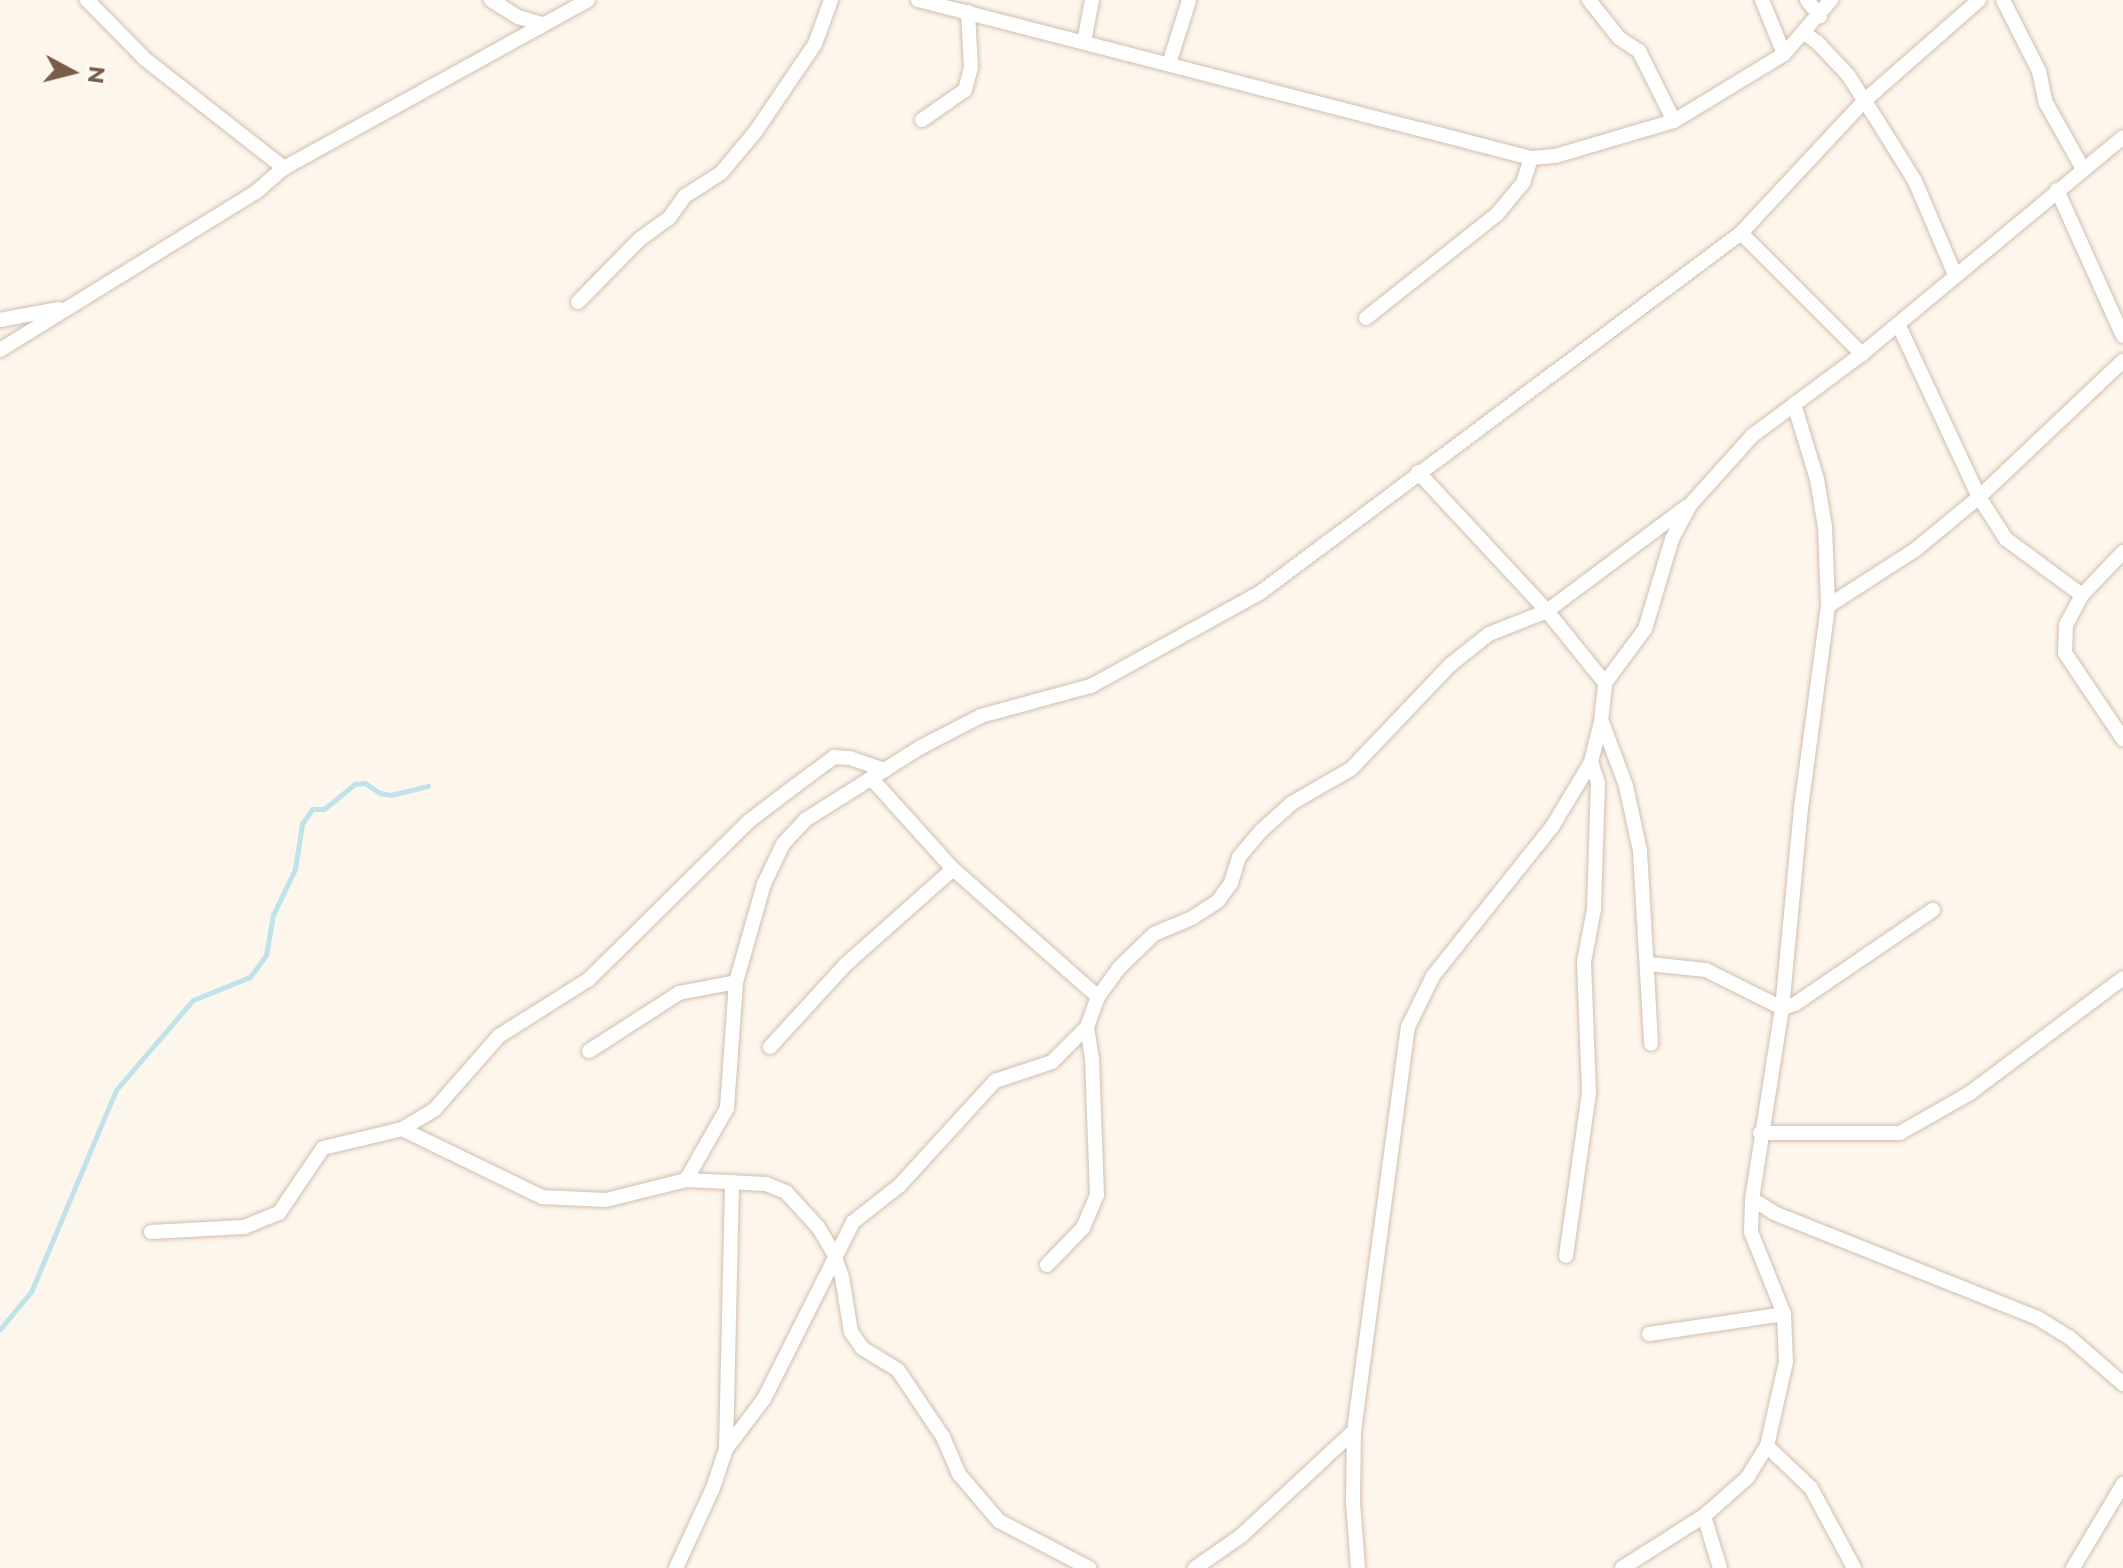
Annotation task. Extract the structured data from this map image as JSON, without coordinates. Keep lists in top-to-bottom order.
{
  "north": "right"
}
